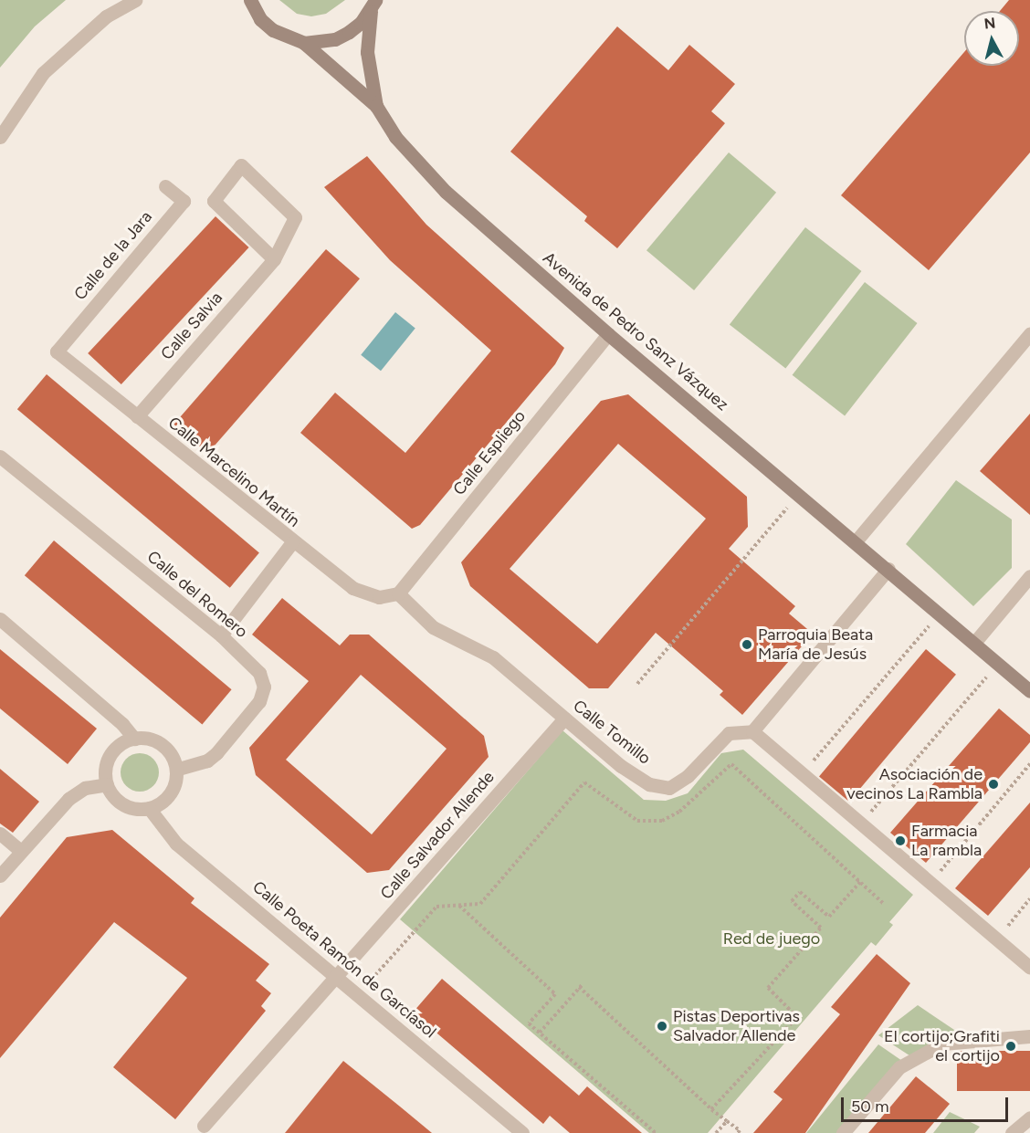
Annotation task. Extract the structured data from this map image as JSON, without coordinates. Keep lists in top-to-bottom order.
{
  "streets": {
    "street": [
      "Calle de la Jara",
      "Calle Salvia",
      "Avenida de Pedro Sanz Vázquez",
      "Calle Espliego",
      "Calle Marcelino Martín",
      "Calle del Romero",
      "Calle Tomillo",
      "Calle Salvador Allende",
      "Calle Poeta Ramón de Garcíasol"
    ]
  },
  "crossings": [
    ["Calle de la Jara", "Calle Marcelino Martín"],
    ["Calle Salvia", "Calle Marcelino Martín"],
    ["Avenida de Pedro Sanz Vázquez", "Calle Espliego"],
    ["Calle Espliego", "Calle Marcelino Martín"],
    ["Calle Espliego", "Calle Tomillo"],
    ["Calle Marcelino Martín", "Calle Tomillo"],
    ["Calle del Romero", "Calle Poeta Ramón de Garcíasol"],
    ["Calle Tomillo", "Calle Salvador Allende"],
    ["Calle Salvador Allende", "Calle Poeta Ramón de Garcíasol"]
  ],
  "parks": ["Red de juego"],
  "places": [
    "Parroquia Beata María de Jesús",
    "Asociación de vecinos La Rambla",
    "Farmacia La rambla",
    "Pistas Deportivas Salvador Allende",
    "El cortijo;Grafiti el cortijo"
  ],
  "scale_bar": "50 m",
  "north": "top"
}
